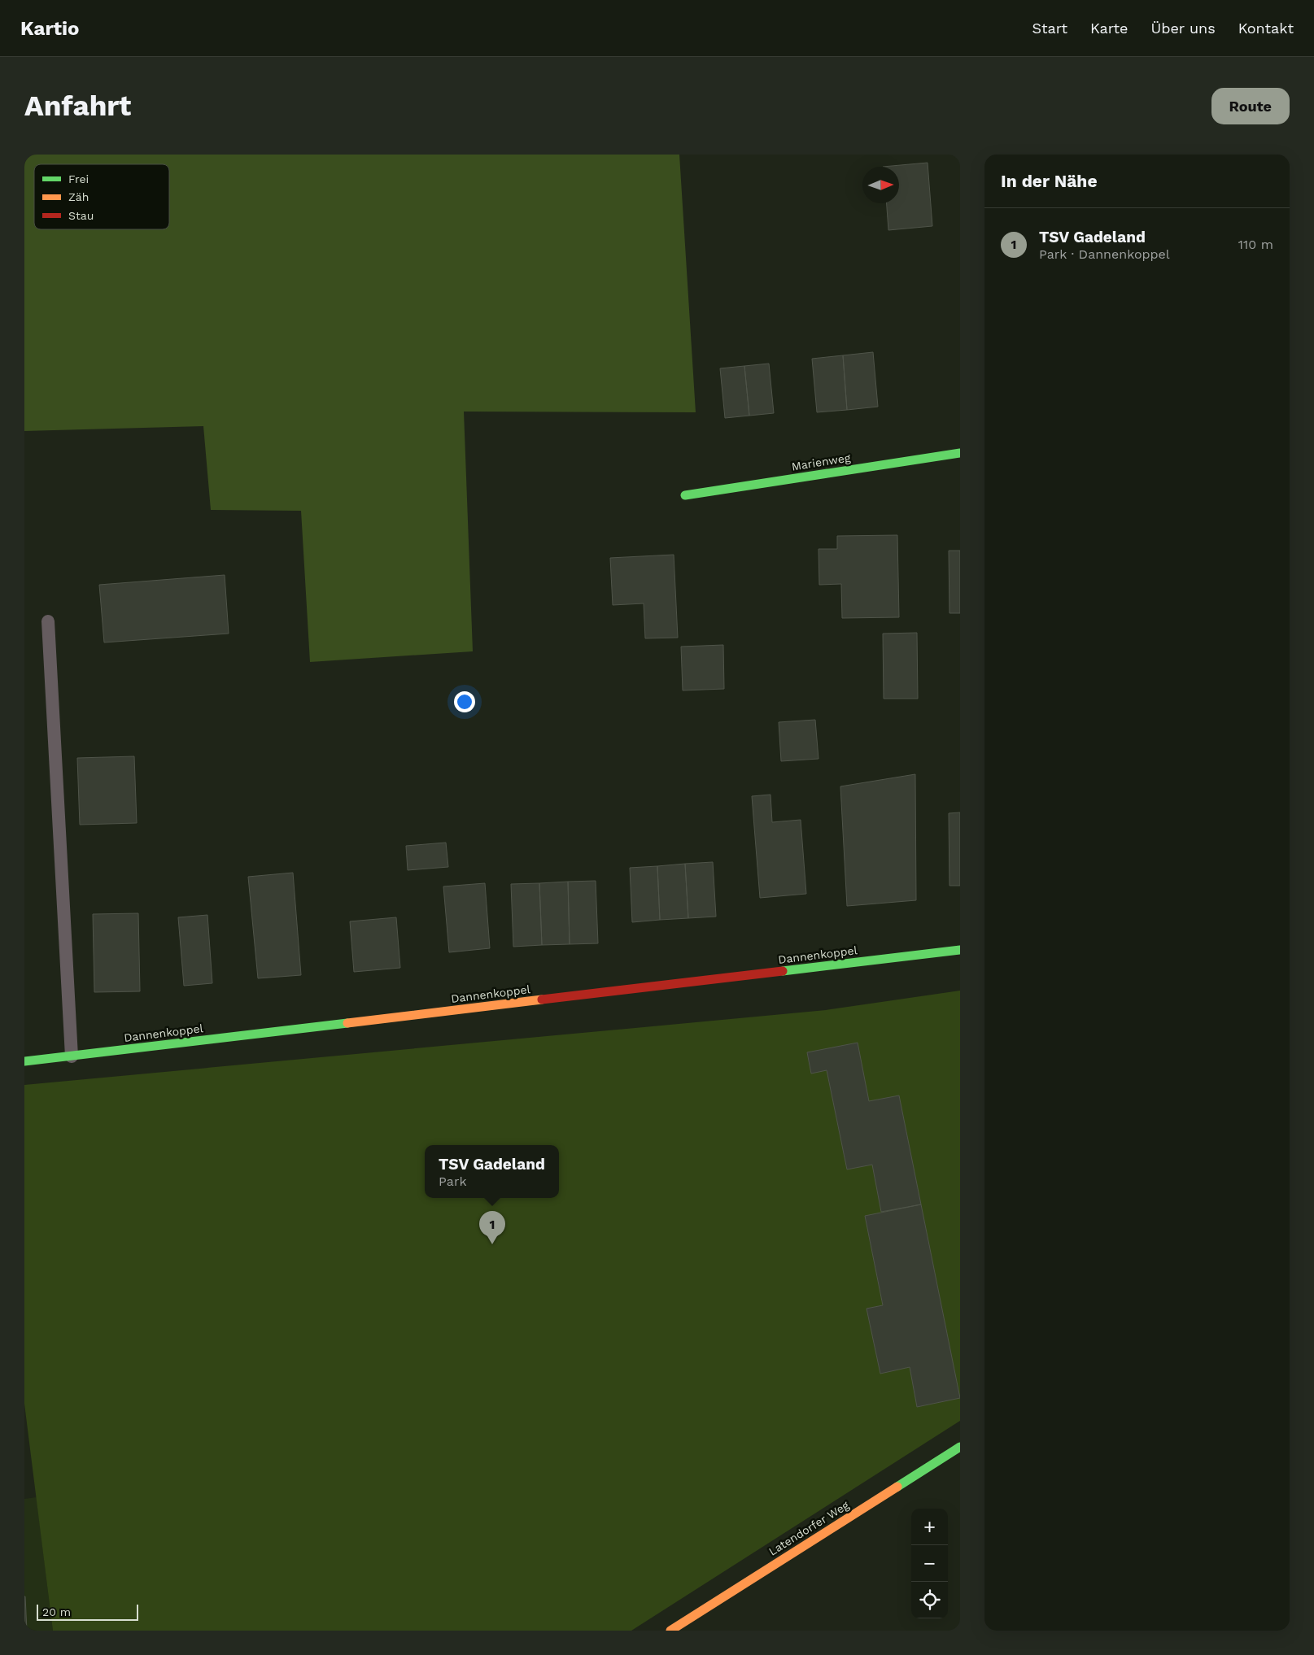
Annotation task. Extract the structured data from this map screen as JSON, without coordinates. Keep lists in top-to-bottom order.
{
  "streets": {
    "street": ["Marienweg", "Dannenkoppel", "Latendorfer Weg"]
  },
  "legend": ["Frei", "Zäh", "Stau"],
  "scale_bar": "20 m",
  "north": "right",
  "page": {
    "header": "Kartio",
    "nav": [
      "Start",
      "Karte",
      "Über uns",
      "Kontakt"
    ],
    "buttons": "Route",
    "title": "Anfahrt",
    "heading": "In der Nähe",
    "list": [
      {
        "mark": "1",
        "name": "TSV Gadeland",
        "note": "Park · Dannenkoppel",
        "value": "110 m"
      }
    ],
    "popup": ["TSV Gadeland", "Park"],
    "pins": "1",
    "map_buttons": ["+", "−"],
    "scale": "20 m"
  }
}
